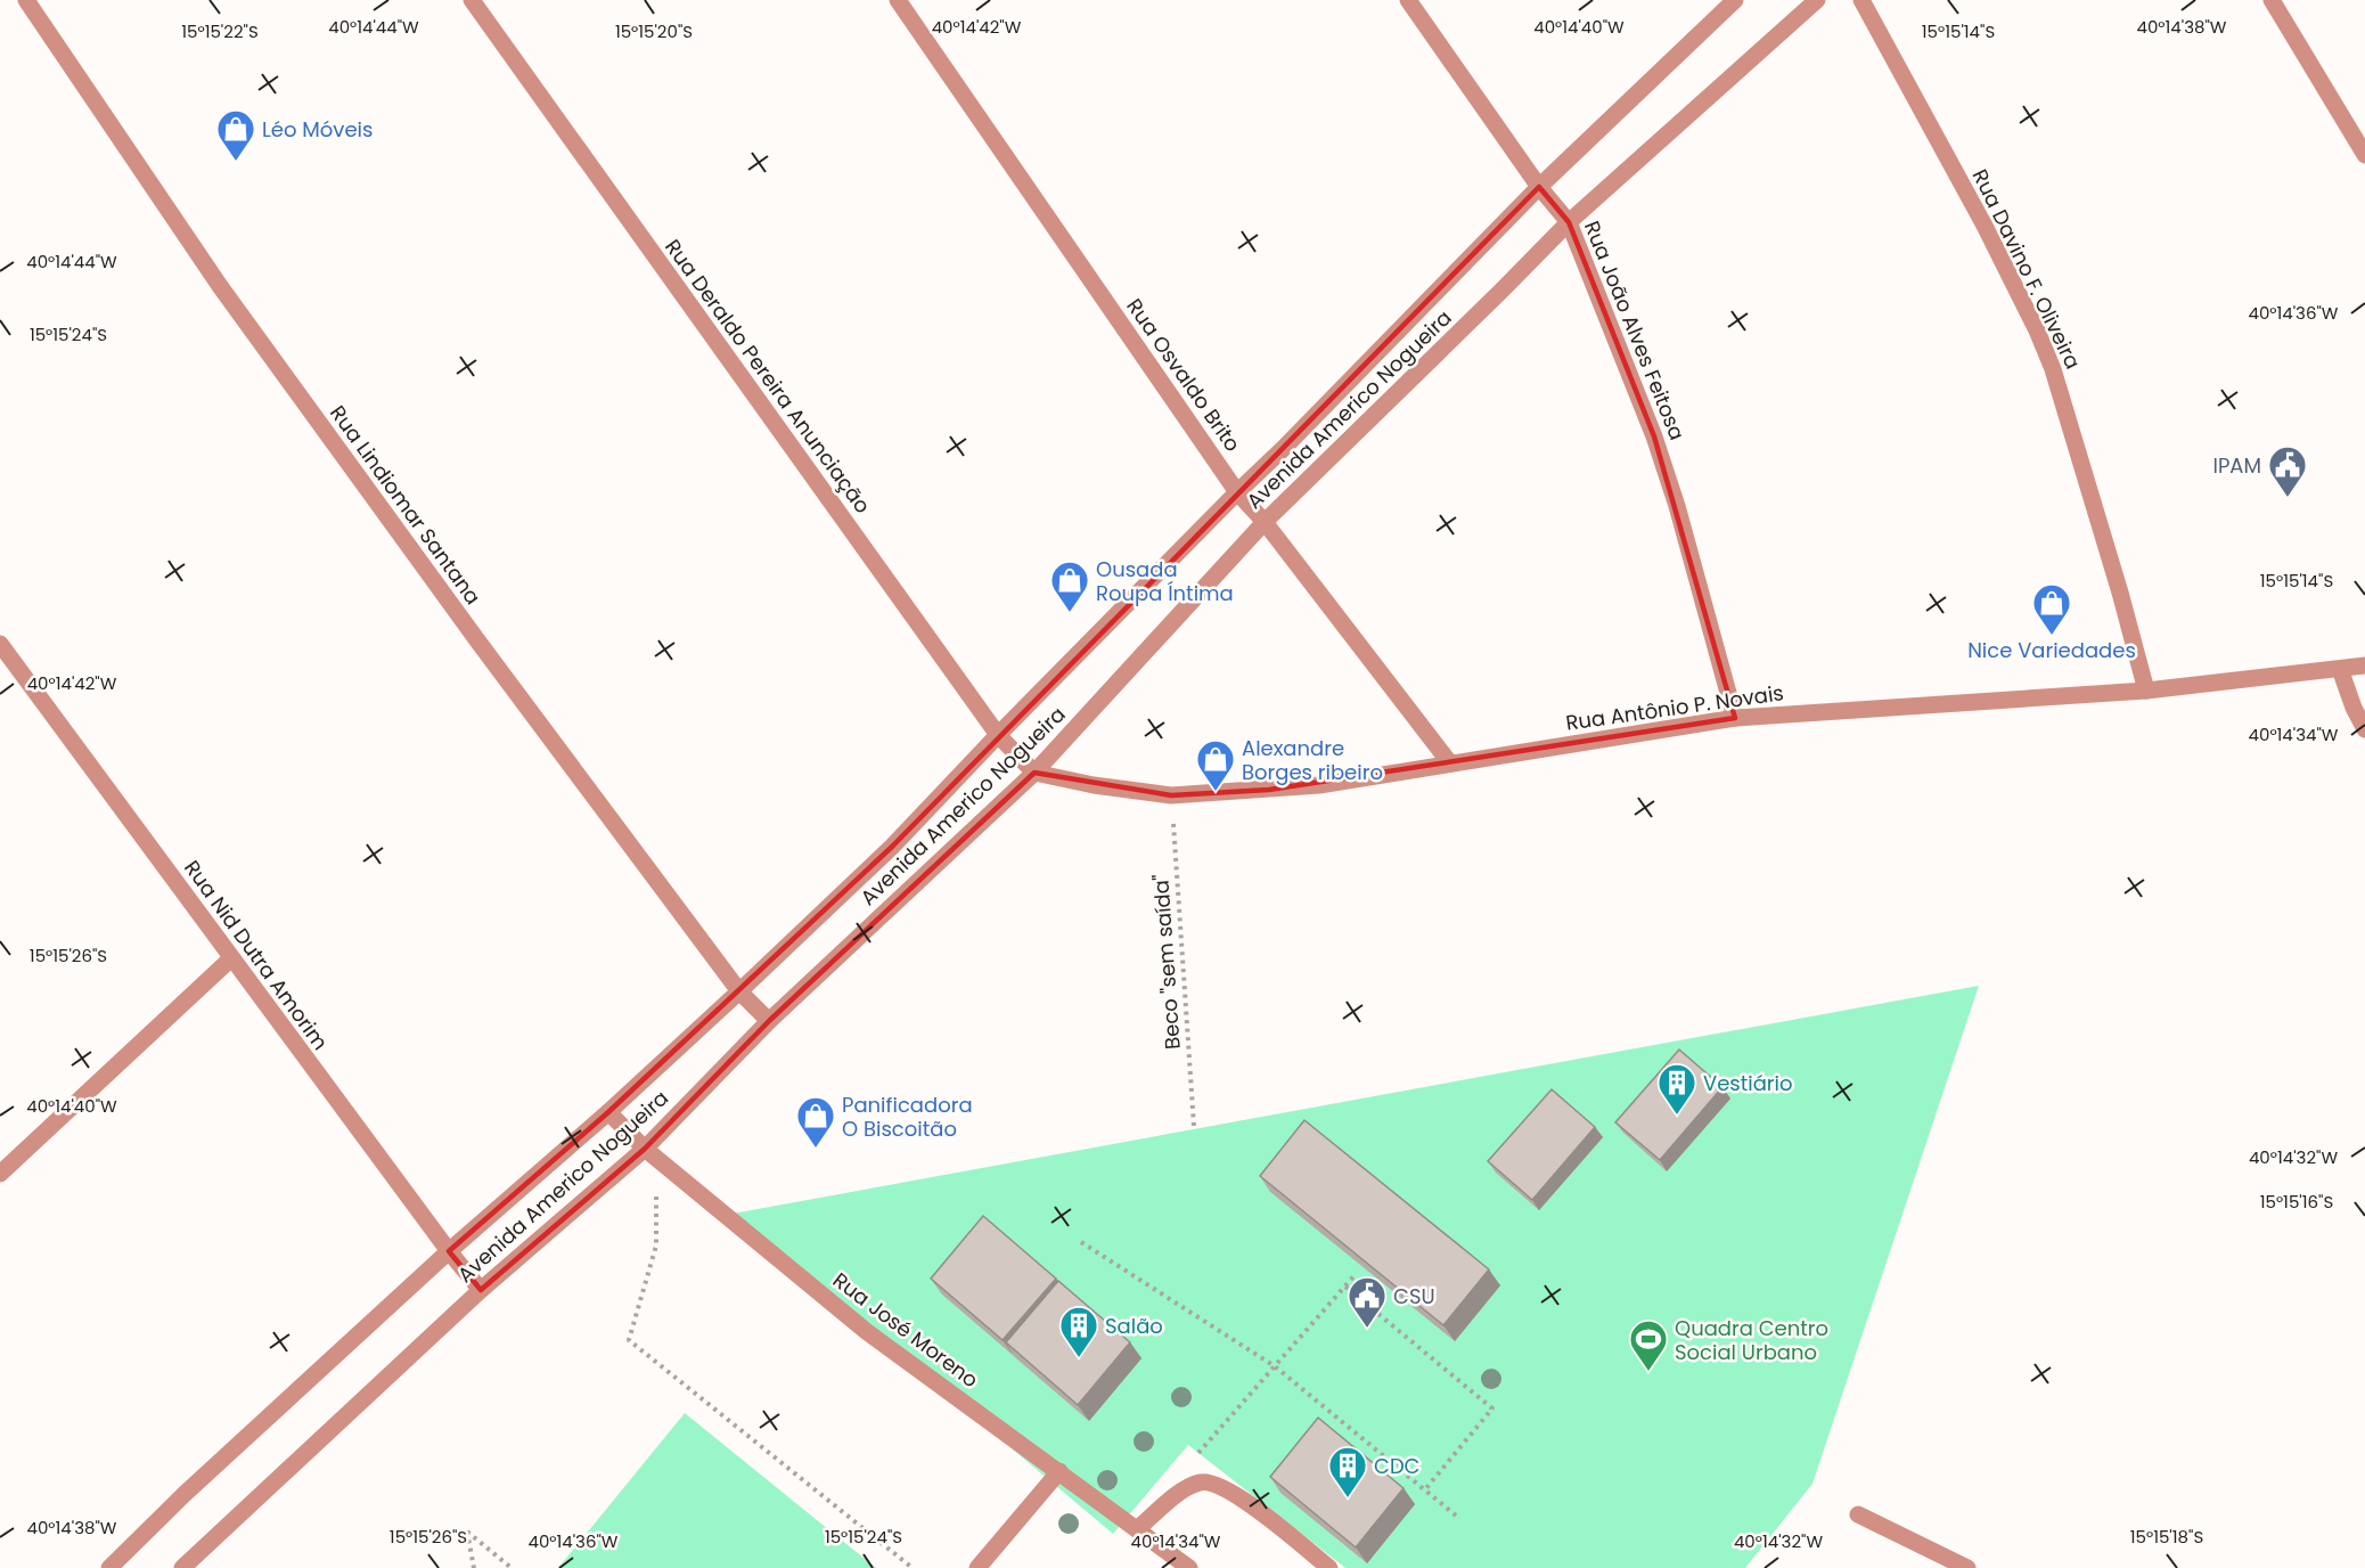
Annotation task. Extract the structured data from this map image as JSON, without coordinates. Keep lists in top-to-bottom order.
{
  "streets": {
    "street": [
      "Rua Davino F. Oliveira",
      "Rua João Alves Feitosa",
      "Rua Osvaldo Brito",
      "Rua Deraldo Pereira Anunciação",
      "Avenida Americo Nogueira",
      "Rua Lindiomar Santana",
      "Rua Antônio P. Novais",
      "Rua Nid Dutra Amorim",
      "Rua José Moreno"
    ],
    "path": ["Beco \"sem saída\""]
  },
  "crossings": [
    ["Rua Davino F. Oliveira", "Rua Antônio P. Novais"],
    ["Rua João Alves Feitosa", "Avenida Americo Nogueira"],
    ["Rua João Alves Feitosa", "Rua Antônio P. Novais"],
    ["Rua Osvaldo Brito", "Avenida Americo Nogueira"],
    ["Rua Osvaldo Brito", "Rua Antônio P. Novais"],
    ["Rua Deraldo Pereira Anunciação", "Avenida Americo Nogueira"],
    ["Rua Deraldo Pereira Anunciação", "Rua Antônio P. Novais"],
    ["Avenida Americo Nogueira", "Rua Lindiomar Santana"],
    ["Avenida Americo Nogueira", "Rua Antônio P. Novais"],
    ["Avenida Americo Nogueira", "Rua Nid Dutra Amorim"],
    ["Avenida Americo Nogueira", "Rua José Moreno"],
    ["Rua Antônio P. Novais", "Beco \"sem saída\""]
  ],
  "places": {
    "shop": [
      "Léo Móveis",
      "Ousada Roupa Íntima",
      "Nice Variedades",
      "Alexandre Borges ribeiro",
      "Panificadora O Biscoitão"
    ],
    "public building": ["IPAM", "CSU"],
    "building": ["Vestiário", "Salão", "CDC"],
    "sports": ["Quadra Centro Social Urbano"]
  },
  "coordinates": [
    "40°14'40\"W",
    "40°14'44\"W",
    "40°14'42\"W",
    "40°14'38\"W",
    "15°15'22\"S",
    "15°15'20\"S",
    "15°15'14\"S",
    "40°14'36\"W",
    "15°15'24\"S",
    "40°14'34\"W",
    "15°15'26\"S",
    "40°14'32\"W",
    "15°15'16\"S",
    "15°15'18\"S"
  ]
}
